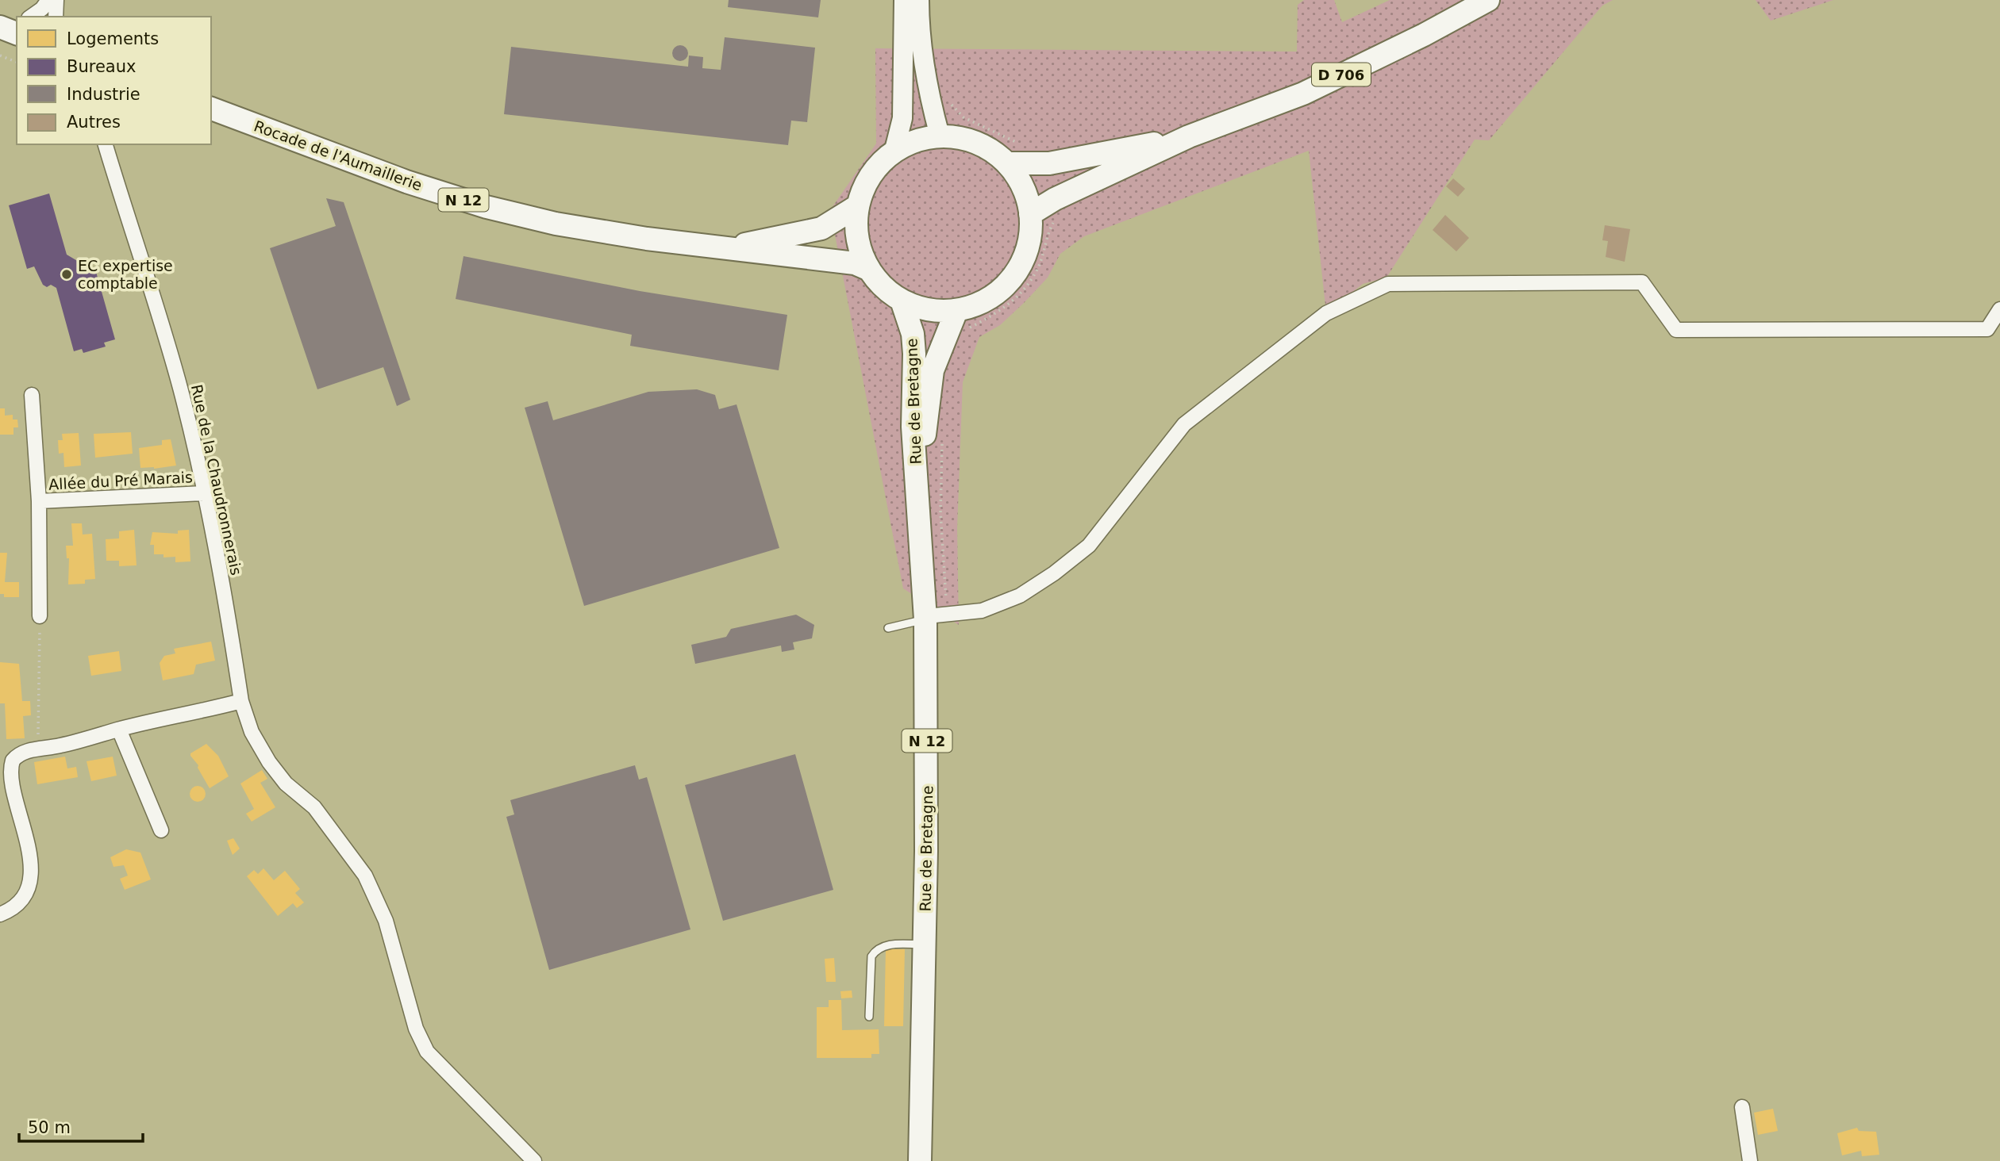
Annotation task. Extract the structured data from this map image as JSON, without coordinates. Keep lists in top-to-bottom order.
{
  "streets": {
    "main road": [
      "D 706",
      "Rocade de l'Aumaillerie",
      "N 12",
      "Rue de Bretagne"
    ],
    "street": ["Rue de la Chaudronnerais", "Allée du Pré Marais"]
  },
  "crossings": [
    ["D 706", "Rocade de l'Aumaillerie"],
    ["D 706", "Rue de Bretagne"],
    ["Rocade de l'Aumaillerie", "Rue de Bretagne"],
    ["Rue de la Chaudronnerais", "Allée du Pré Marais"]
  ],
  "places": ["EC expertise comptable"],
  "legend": [
    "Logements",
    "Bureaux",
    "Industrie",
    "Autres"
  ],
  "scale_bar": "50 m"
}
